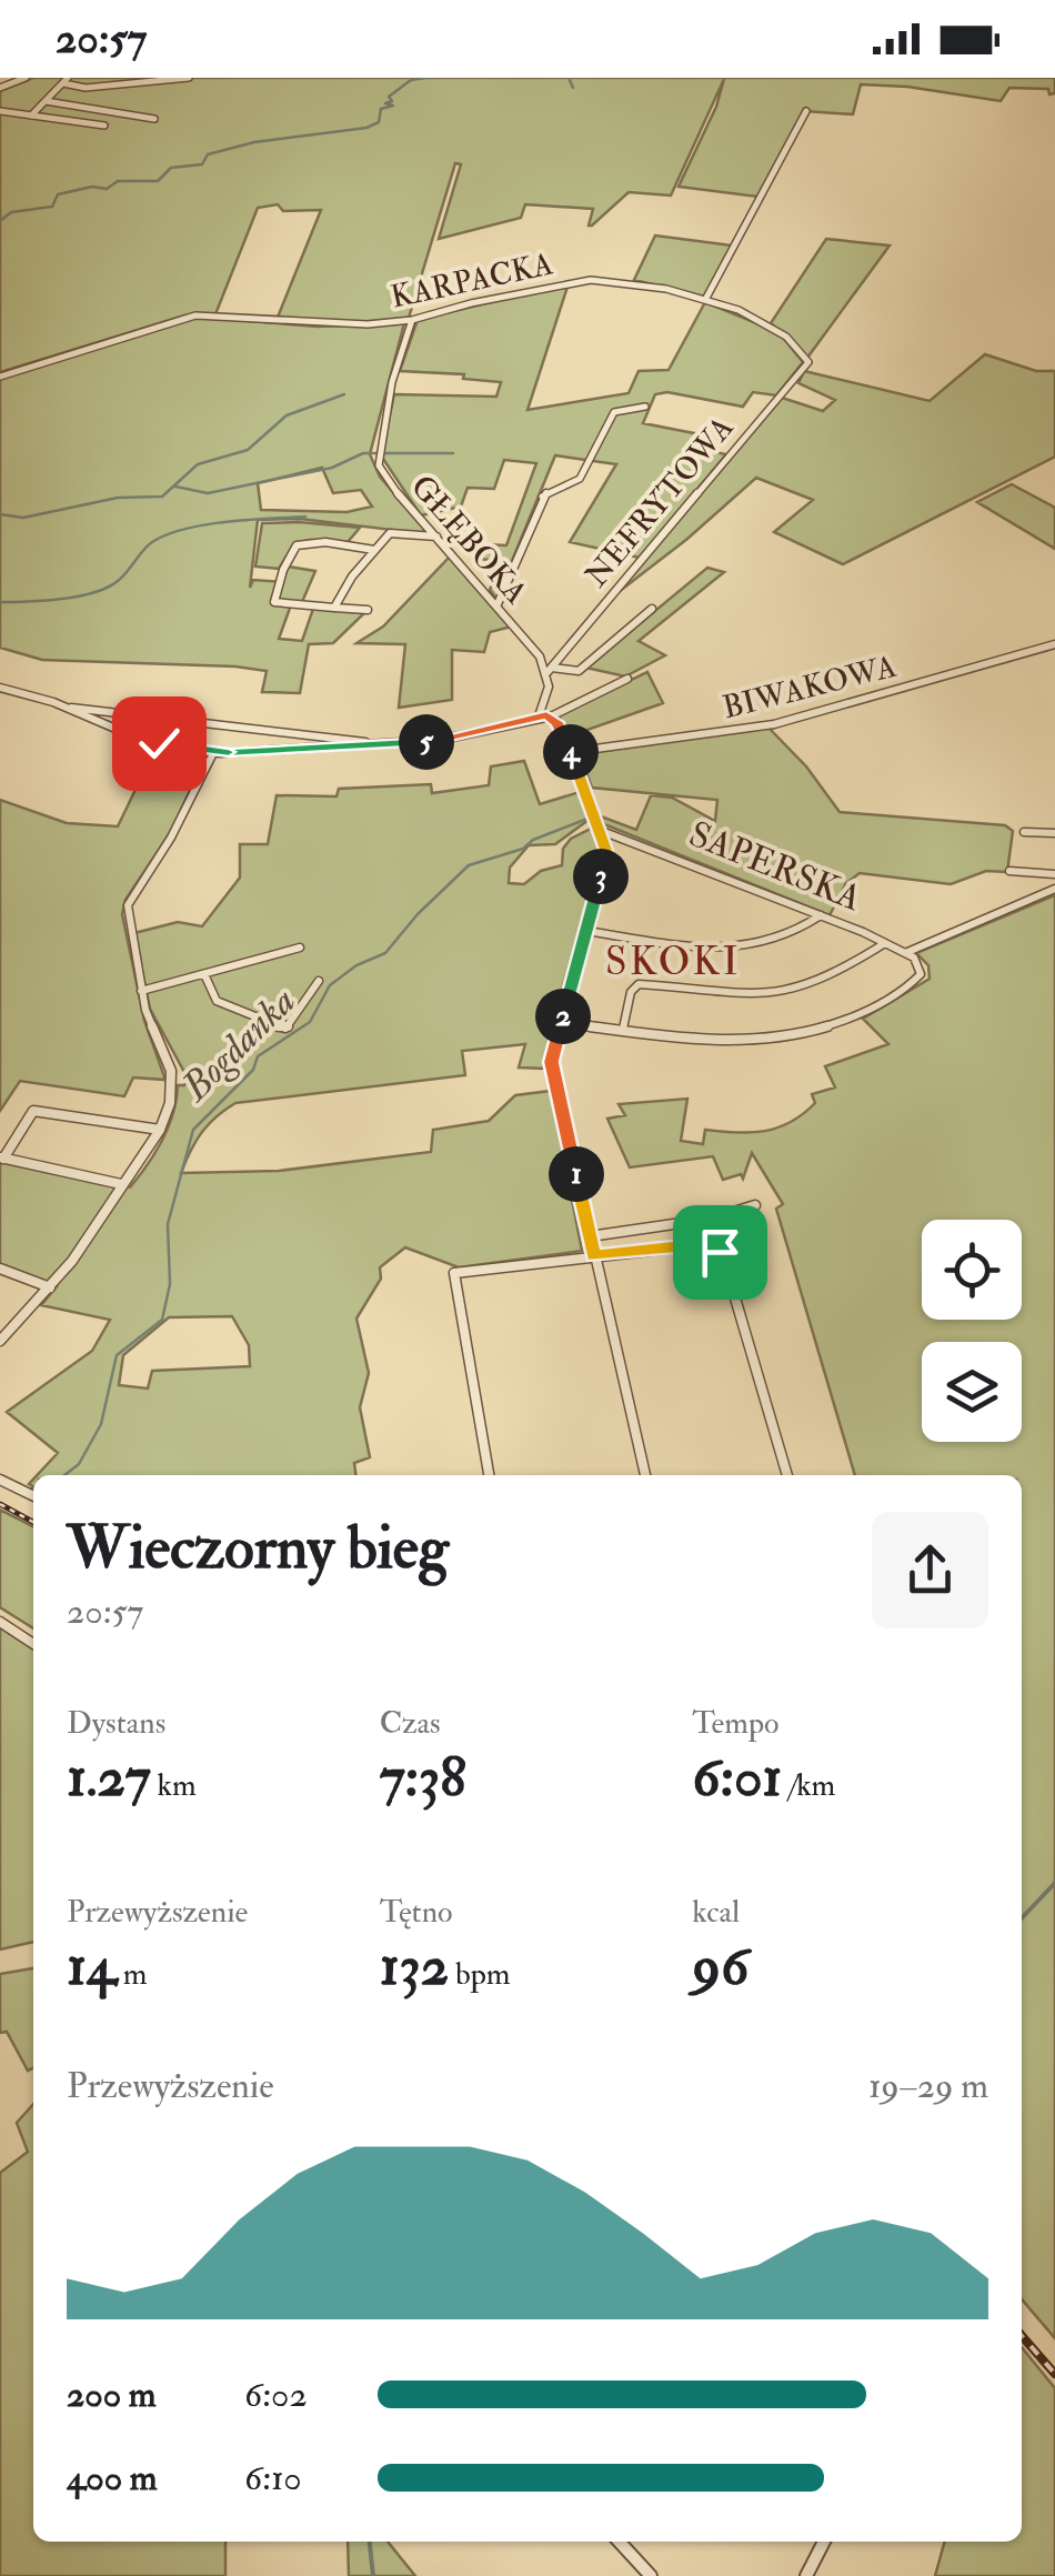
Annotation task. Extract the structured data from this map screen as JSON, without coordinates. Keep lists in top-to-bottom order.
{
  "streets": {
    "street": [
      "KARPACKA",
      "NEFRYTOWA",
      "GŁĘBOKA",
      "BIWAKOWA",
      "SAPERSKA"
    ]
  },
  "crossings": [
    ["KARPACKA", "NEFRYTOWA"],
    ["KARPACKA", "GŁĘBOKA"],
    ["NEFRYTOWA", "GŁĘBOKA"]
  ],
  "districts": ["SKOKI"],
  "water": ["Bogdanka"],
  "page": {
    "status": "20:57",
    "pins": [
      "5",
      "4",
      "3",
      "2",
      "1"
    ],
    "heading": ["Wieczorny bieg", "20:57"],
    "stats": [
      ["Dystans", "1.27 km"],
      ["Czas", "7:38"],
      ["Tempo", "6:01 /km"],
      ["Przewyższenie", "14 m"],
      ["Tętno", "132 bpm"],
      ["kcal", "96"]
    ],
    "chart": ["Przewyższenie", "19–29 m"],
    "list": [
      {
        "name": "200 m",
        "note": "6:02"
      },
      {
        "name": "400 m",
        "note": "6:10"
      }
    ]
  }
}
